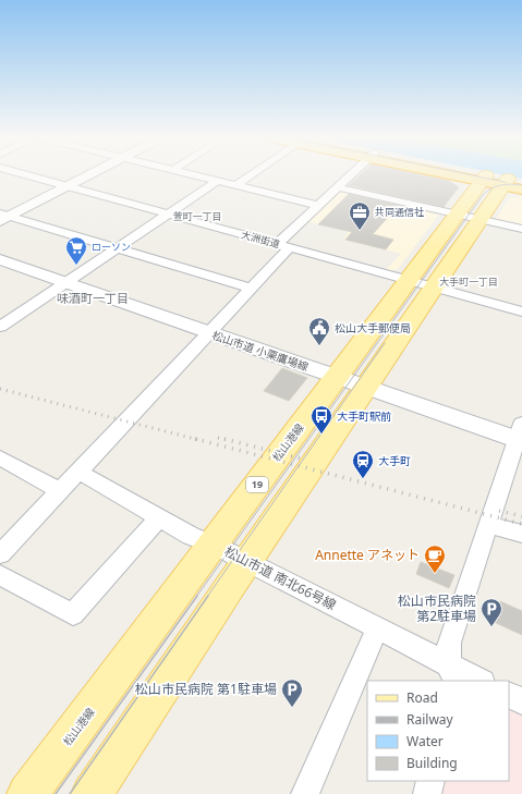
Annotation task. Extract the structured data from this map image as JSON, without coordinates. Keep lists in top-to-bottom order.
{
  "streets": {
    "main road": ["松山港線", "19"],
    "street": ["大洲街道", "松山市道 小栗鷹場線", "松山市道 南北66号線"]
  },
  "crossings": [
    ["大洲街道", "松山港線"],
    ["松山市道 小栗鷹場線", "松山港線"],
    ["松山港線", "松山市道 南北66号線"]
  ],
  "districts": ["萱町一丁目", "大手町一丁目", "味酒町一丁目"],
  "places": {
    "office": ["共同通信社"],
    "supermarket": ["ローソン"],
    "public building": ["松山大手郵便局"],
    "bus stop": ["大手町駅前"],
    "station": ["大手町"],
    "cafe": ["Annette アネット"],
    "parking": ["松山市民病院 第2駐車場", "松山市民病院 第1駐車場"]
  },
  "legend": [
    "Road",
    "Railway",
    "Water",
    "Building"
  ]
}
